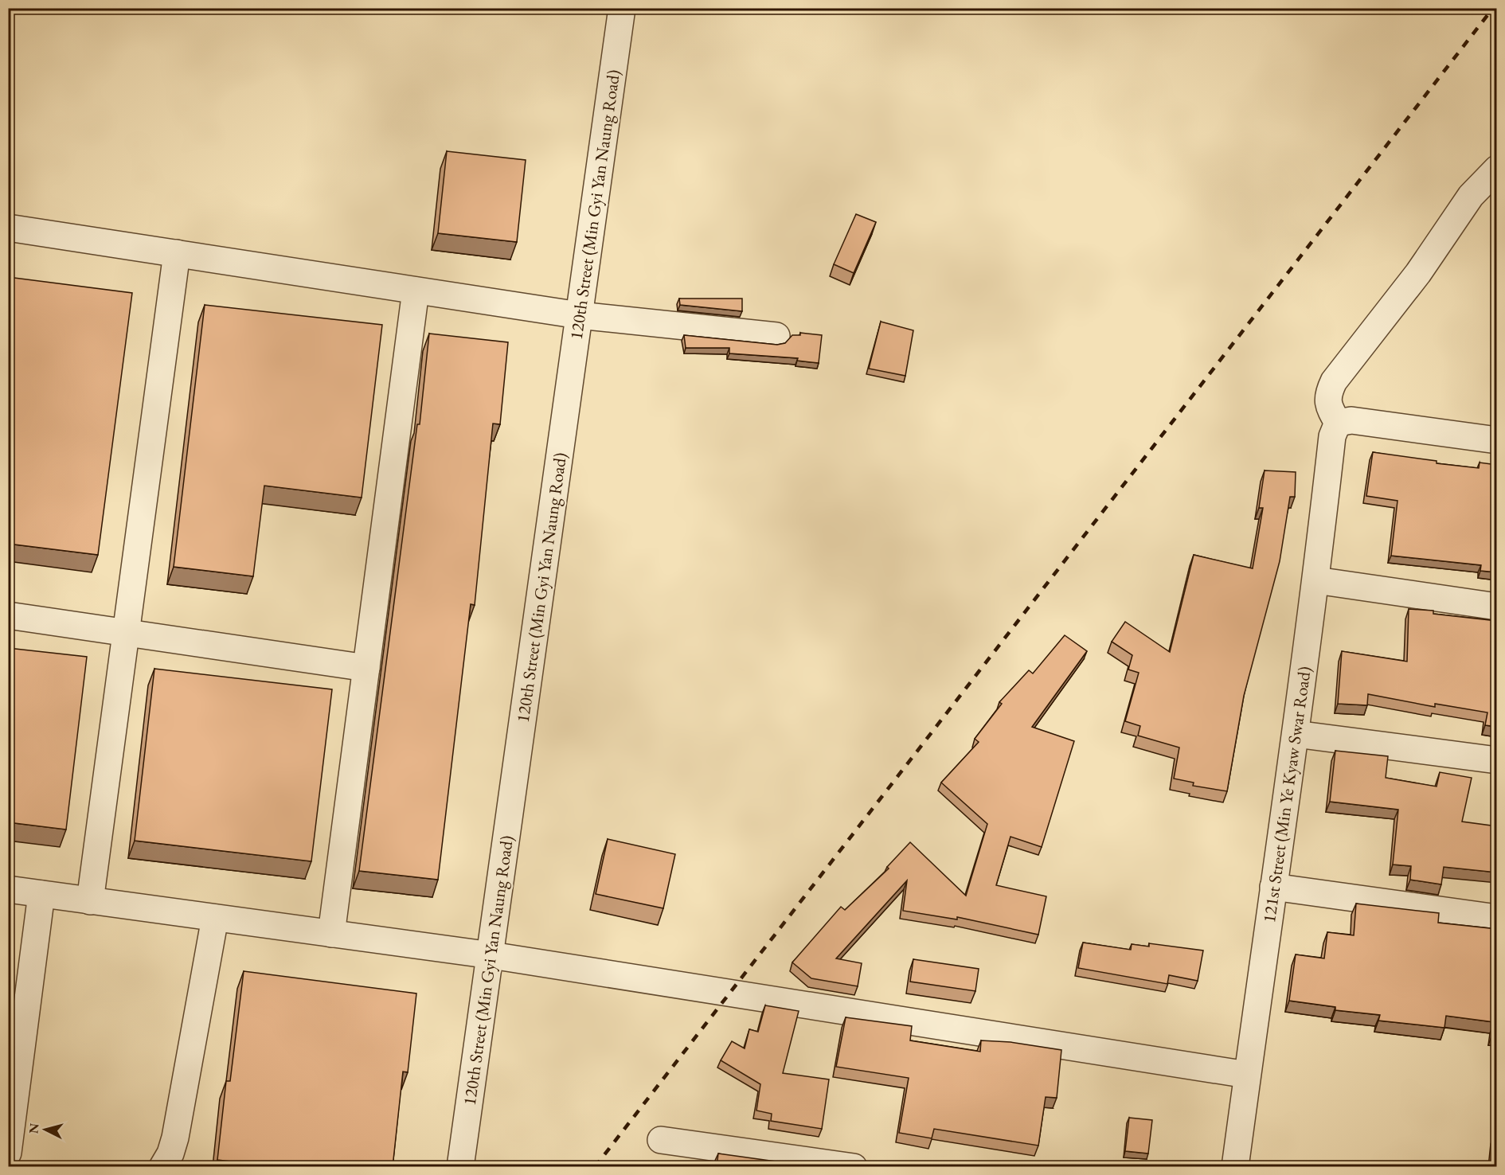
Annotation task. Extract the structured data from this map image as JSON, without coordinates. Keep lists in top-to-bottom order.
{
  "streets": {
    "street": ["120th Street (Min Gyi Yan Naung Road)", "121st Street (Min Ye Kyaw Swar Road)"]
  },
  "north": "left"
}
